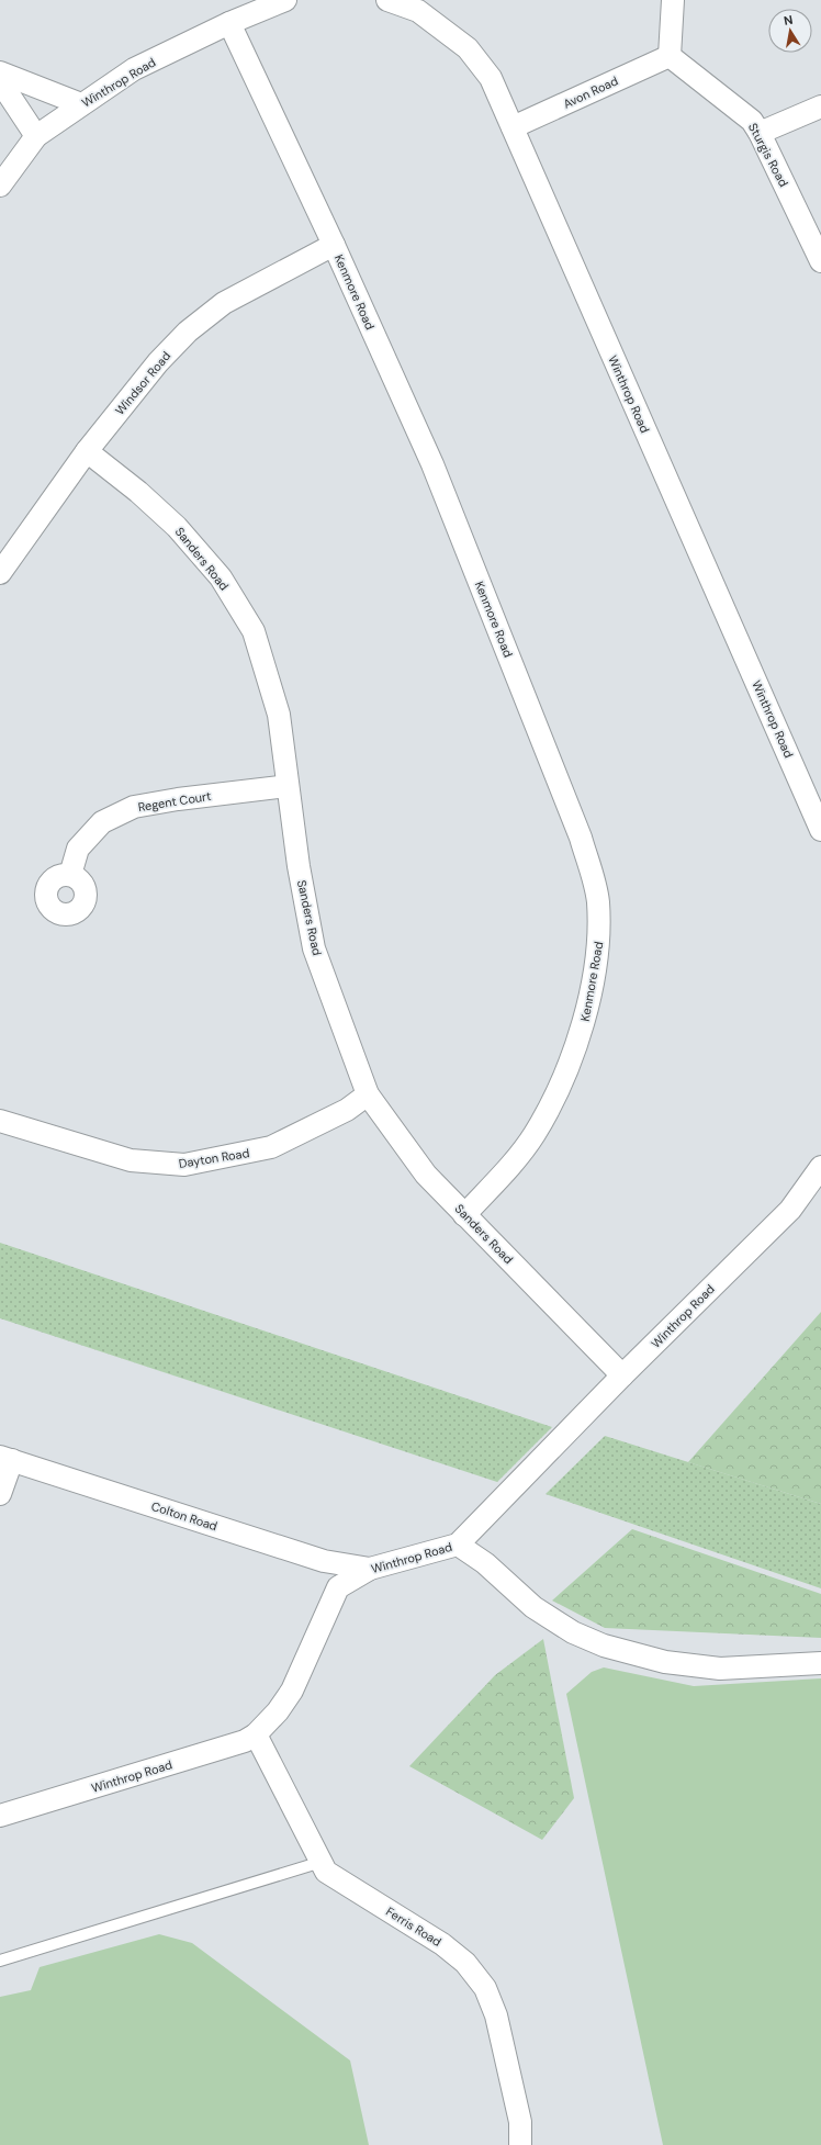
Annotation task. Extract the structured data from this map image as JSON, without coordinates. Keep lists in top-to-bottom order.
{
  "streets": {
    "street": [
      "Winthrop Road",
      "Avon Road",
      "Sturgis Road",
      "Kenmore Road",
      "Windsor Road",
      "Sanders Road",
      "Regent Court",
      "Dayton Road",
      "Colton Road",
      "Ferris Road"
    ]
  },
  "crossings": [
    ["Winthrop Road", "Avon Road"],
    ["Winthrop Road", "Kenmore Road"],
    ["Winthrop Road", "Sanders Road"],
    ["Winthrop Road", "Colton Road"],
    ["Winthrop Road", "Ferris Road"],
    ["Avon Road", "Sturgis Road"],
    ["Kenmore Road", "Windsor Road"],
    ["Kenmore Road", "Sanders Road"],
    ["Windsor Road", "Sanders Road"],
    ["Sanders Road", "Regent Court"],
    ["Sanders Road", "Dayton Road"]
  ],
  "north": "top"
}
